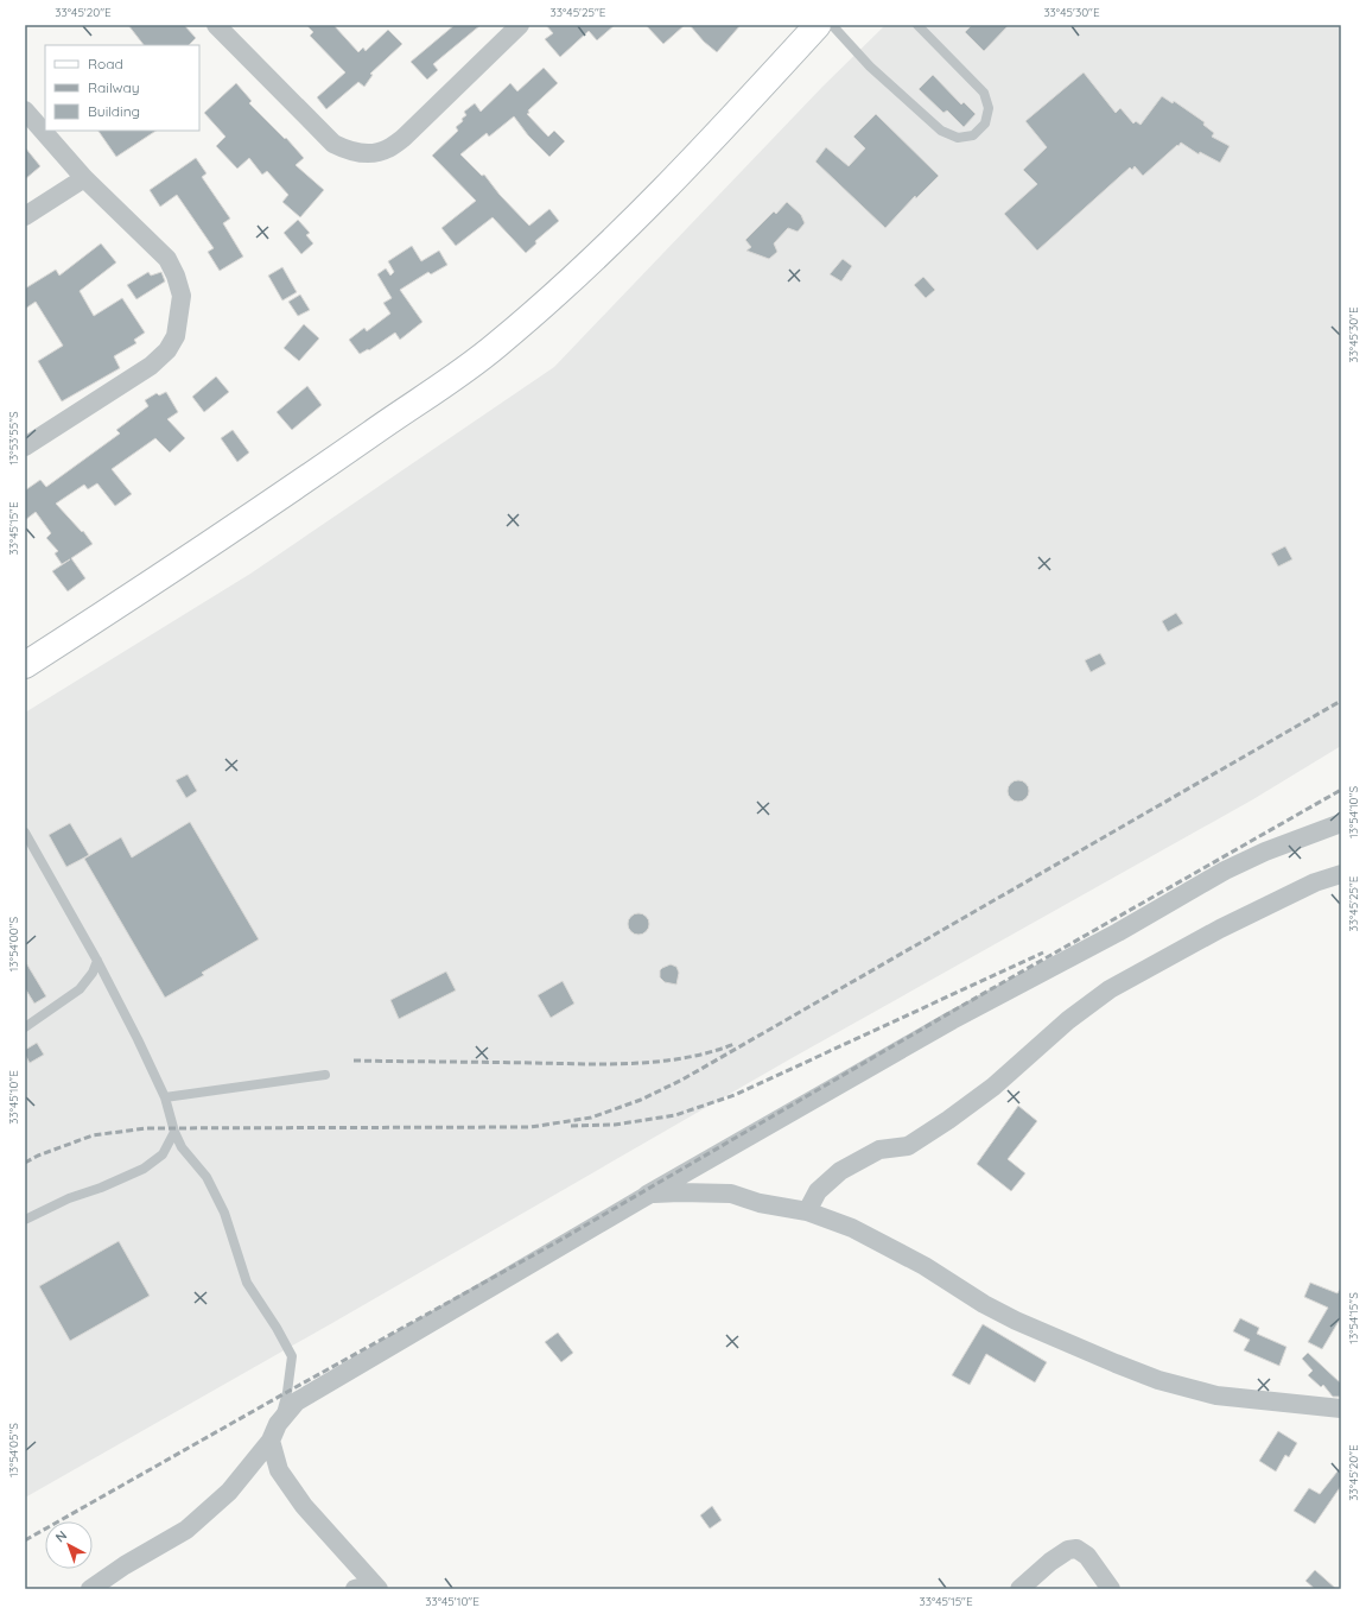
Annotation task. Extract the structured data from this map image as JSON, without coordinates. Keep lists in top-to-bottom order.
{
  "legend": ["Road", "Railway", "Building"],
  "north": "top left",
  "coordinates": [
    "33°45'20\"E",
    "33°45'25\"E",
    "33°45'30\"E",
    "13°53'55\"S",
    "33°45'15\"E",
    "13°54'10\"S",
    "13°54'00\"S",
    "33°45'10\"E",
    "13°54'15\"S",
    "13°54'05\"S"
  ]
}
